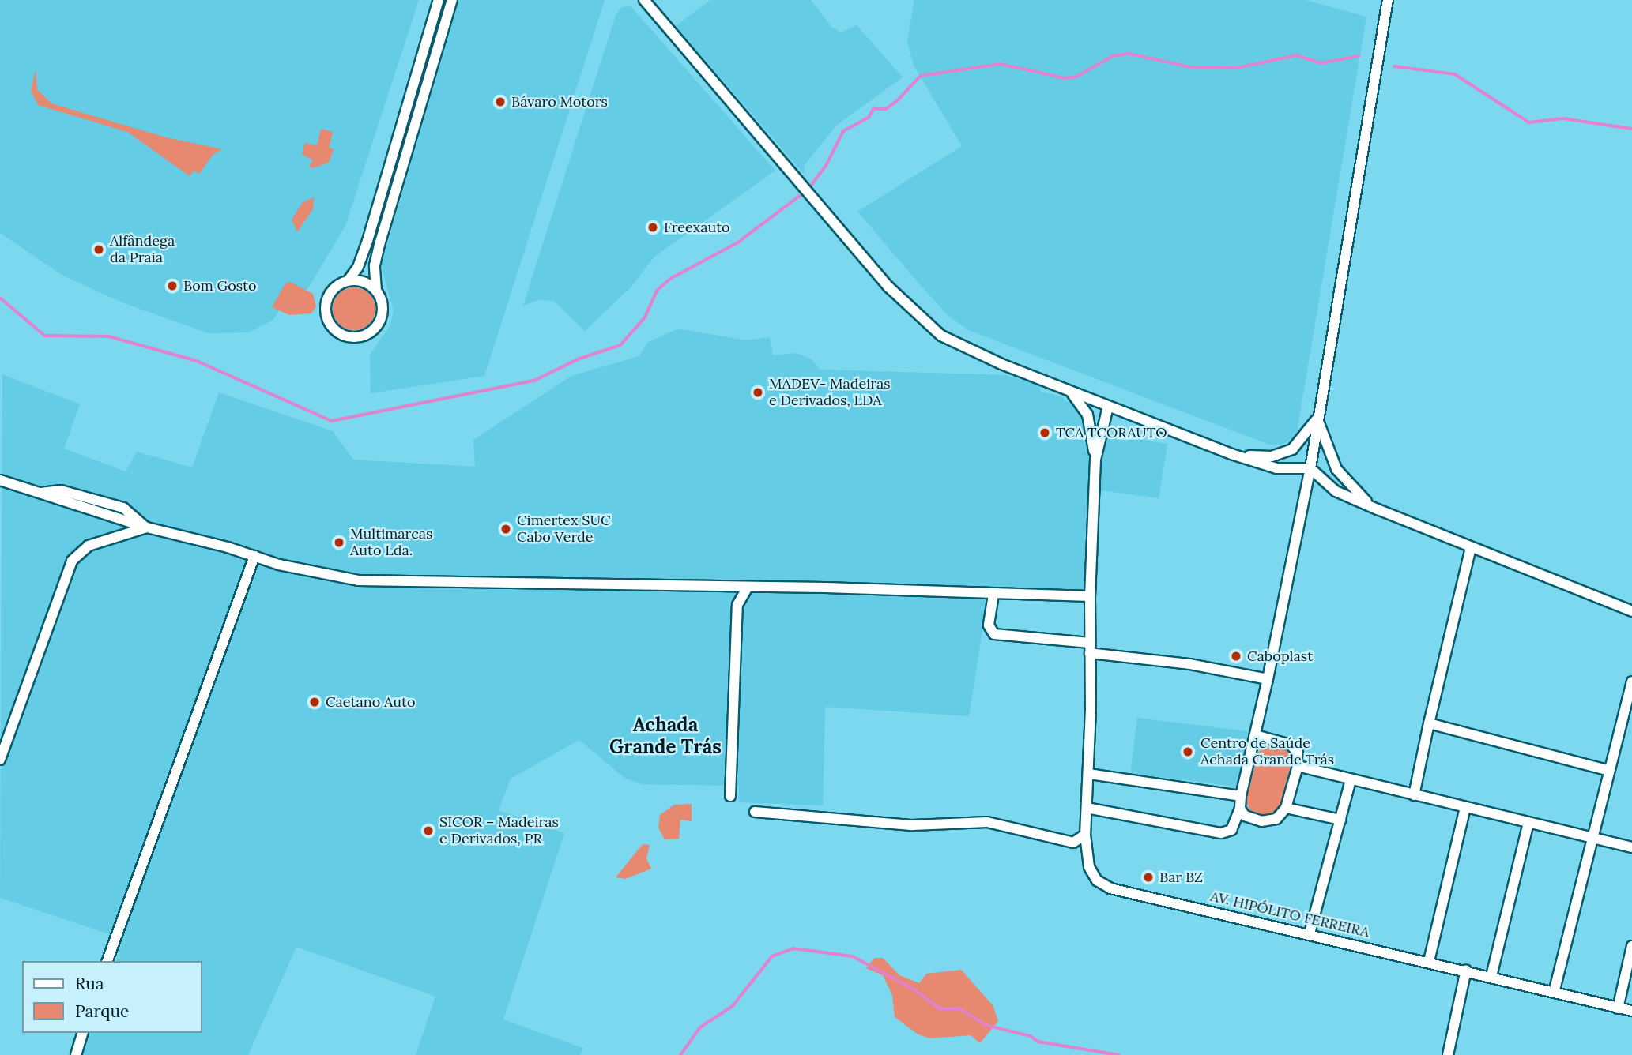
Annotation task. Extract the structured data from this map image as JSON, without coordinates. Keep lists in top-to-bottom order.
{
  "streets": {
    "street": ["AV. HIPÓLITO FERREIRA"]
  },
  "districts": ["Achada Grande Trás"],
  "places": [
    "Bávaro Motors",
    "Freexauto",
    "Alfândega da Praia",
    "Bom Gosto",
    "MADEV- Madeiras e Derivados, LDA",
    "TCA TCORAUTO",
    "Cimertex SUC Cabo Verde",
    "Multimarcas Auto Lda.",
    "Caboplast",
    "Caetano Auto",
    "Centro de Saúde Achada Grande Trás",
    "SICOR – Madeiras e Derivados, PR",
    "Bar BZ"
  ],
  "legend": ["Rua", "Parque"]
}
